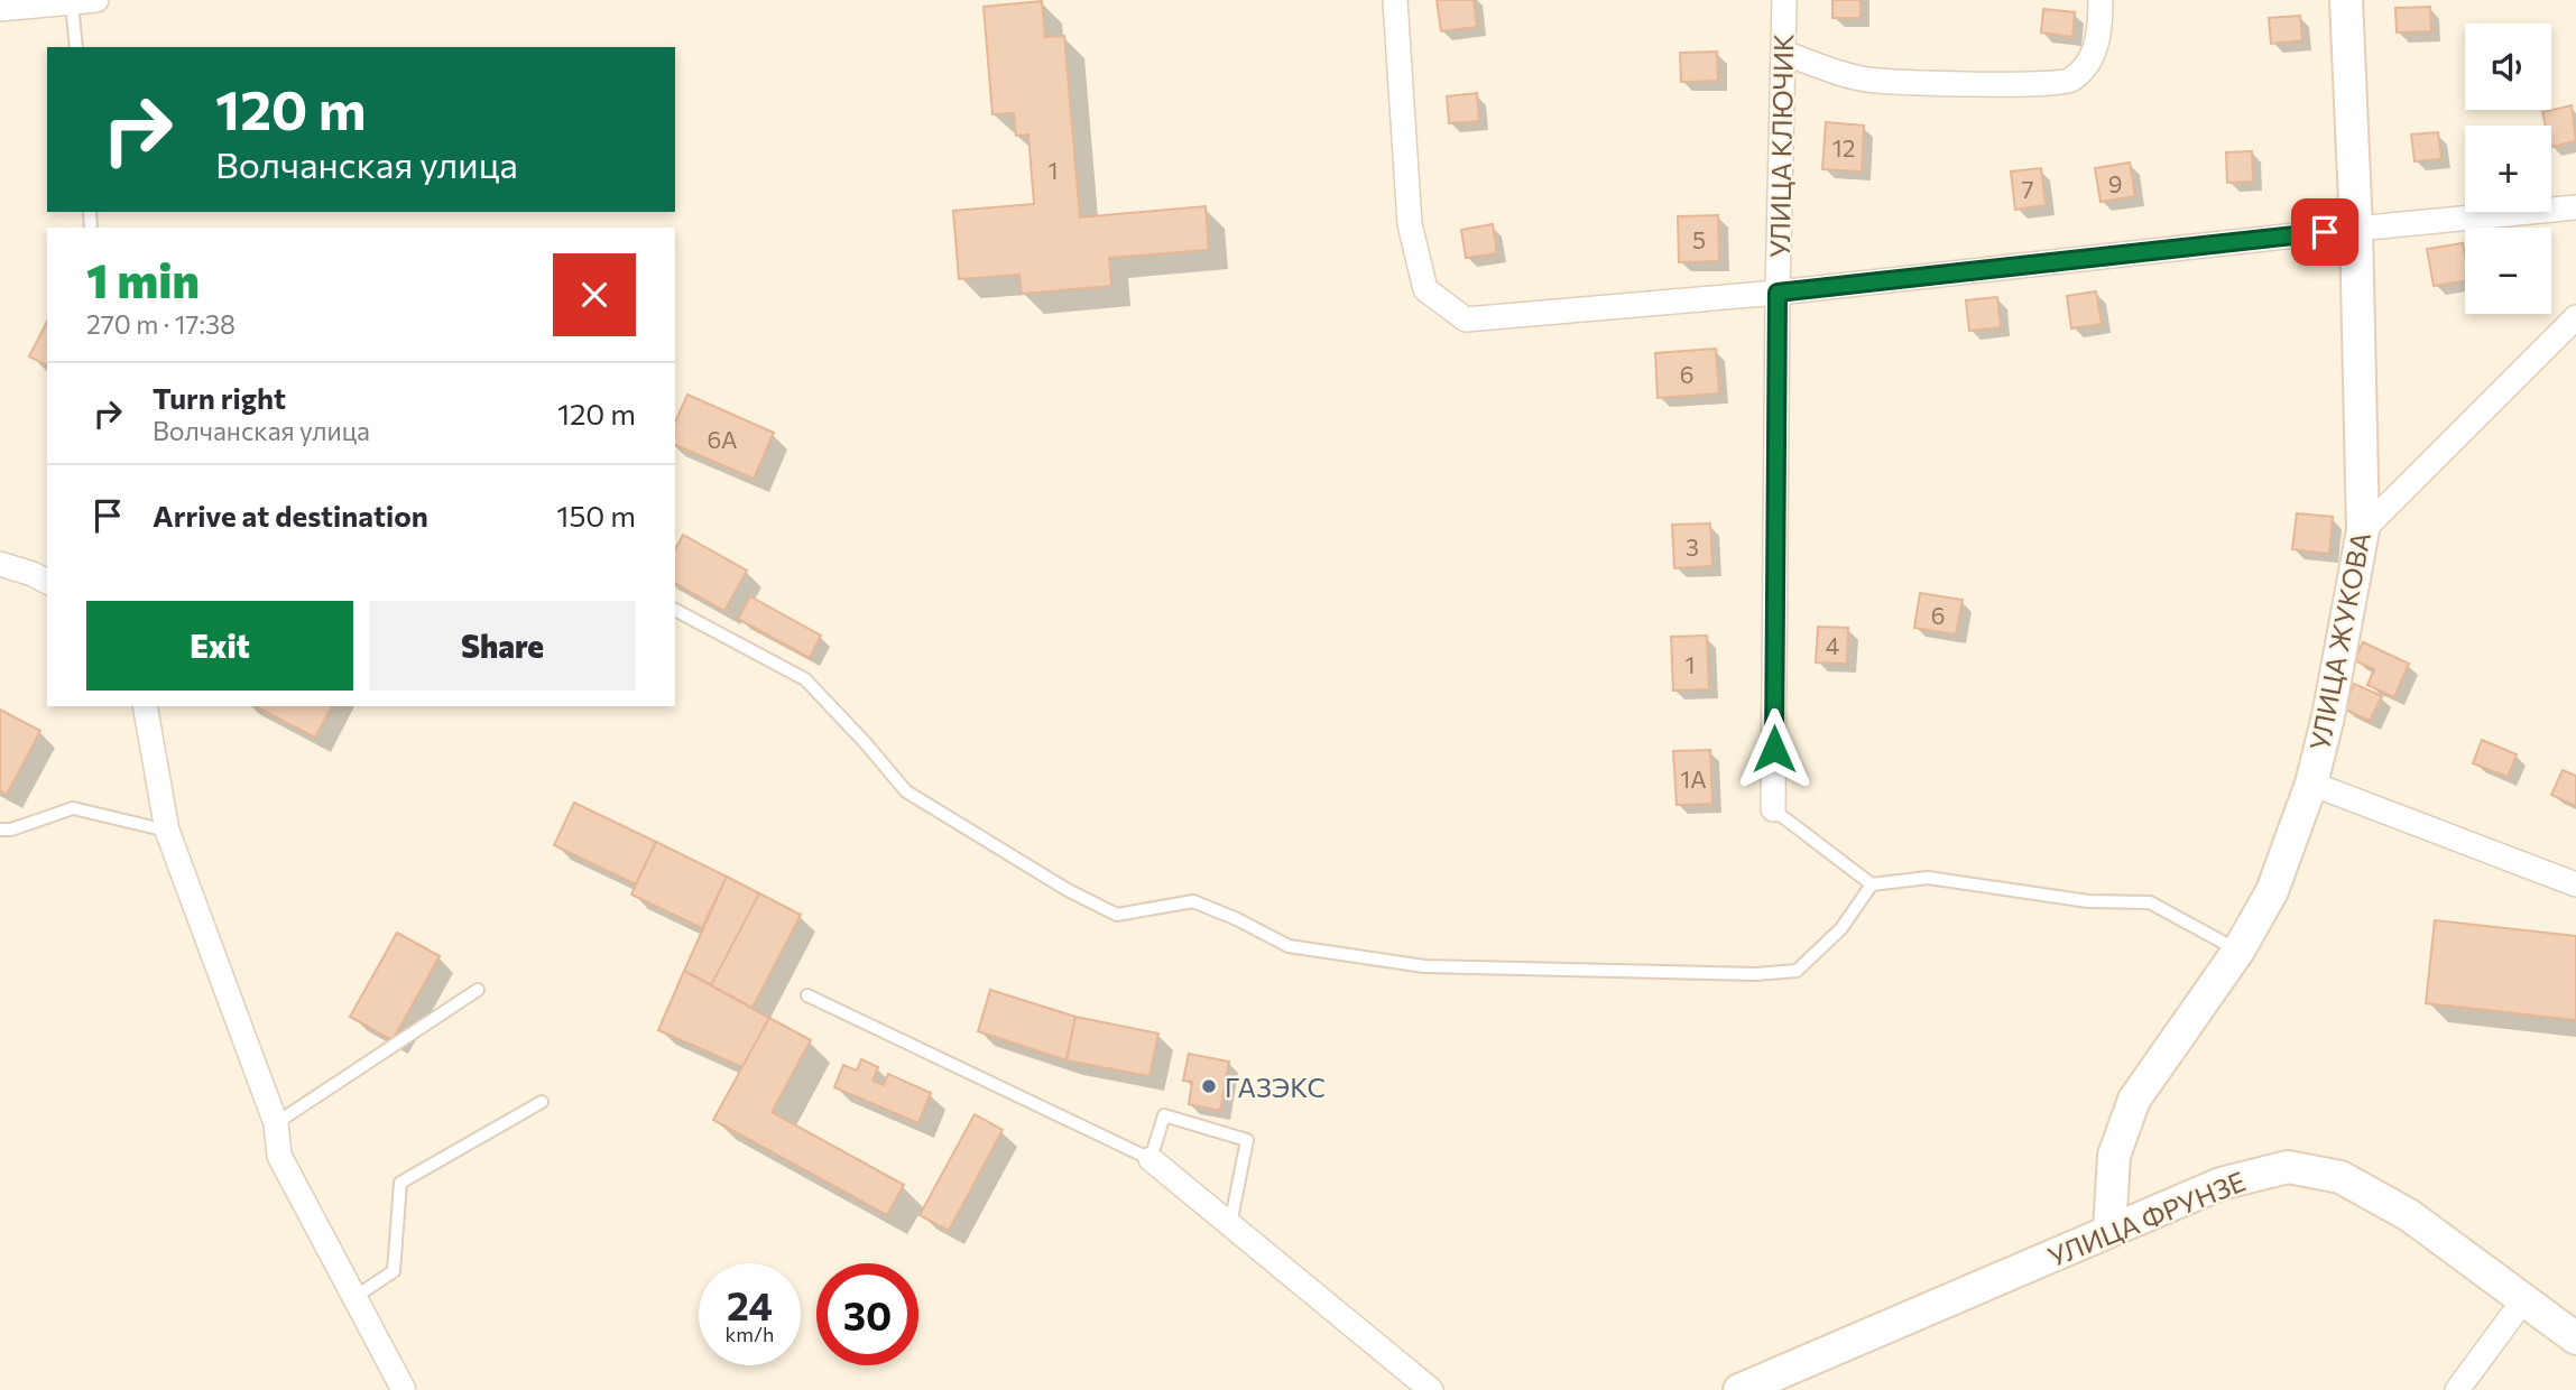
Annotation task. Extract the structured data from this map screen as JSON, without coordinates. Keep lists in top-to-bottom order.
{
  "streets": {
    "main road": ["УЛИЦА ЖУКОВА", "УЛИЦА ФРУНЗЕ"],
    "street": ["УЛИЦА КЛЮЧИК"]
  },
  "crossings": [
    ["УЛИЦА ЖУКОВА", "УЛИЦА ФРУНЗЕ"]
  ],
  "places": ["ГАЗЭКС"],
  "house_numbers": [
    "12",
    "1",
    "9",
    "7",
    "5",
    "6",
    "6А",
    "3",
    "6",
    "4",
    "1",
    "1А"
  ],
  "page": {
    "map_buttons": ["+", "−"],
    "turn": ["120 m", "Волчанская улица"],
    "heading": ["1 min", "270 m · 17:38"],
    "list": [
      {
        "name": "Turn right",
        "note": "Волчанская улица",
        "value": "120 m"
      },
      {
        "name": "Arrive at destination",
        "value": "150 m"
      }
    ],
    "buttons": ["Exit", "Share"],
    "speed": "24 km/h",
    "limit": "30"
  }
}
